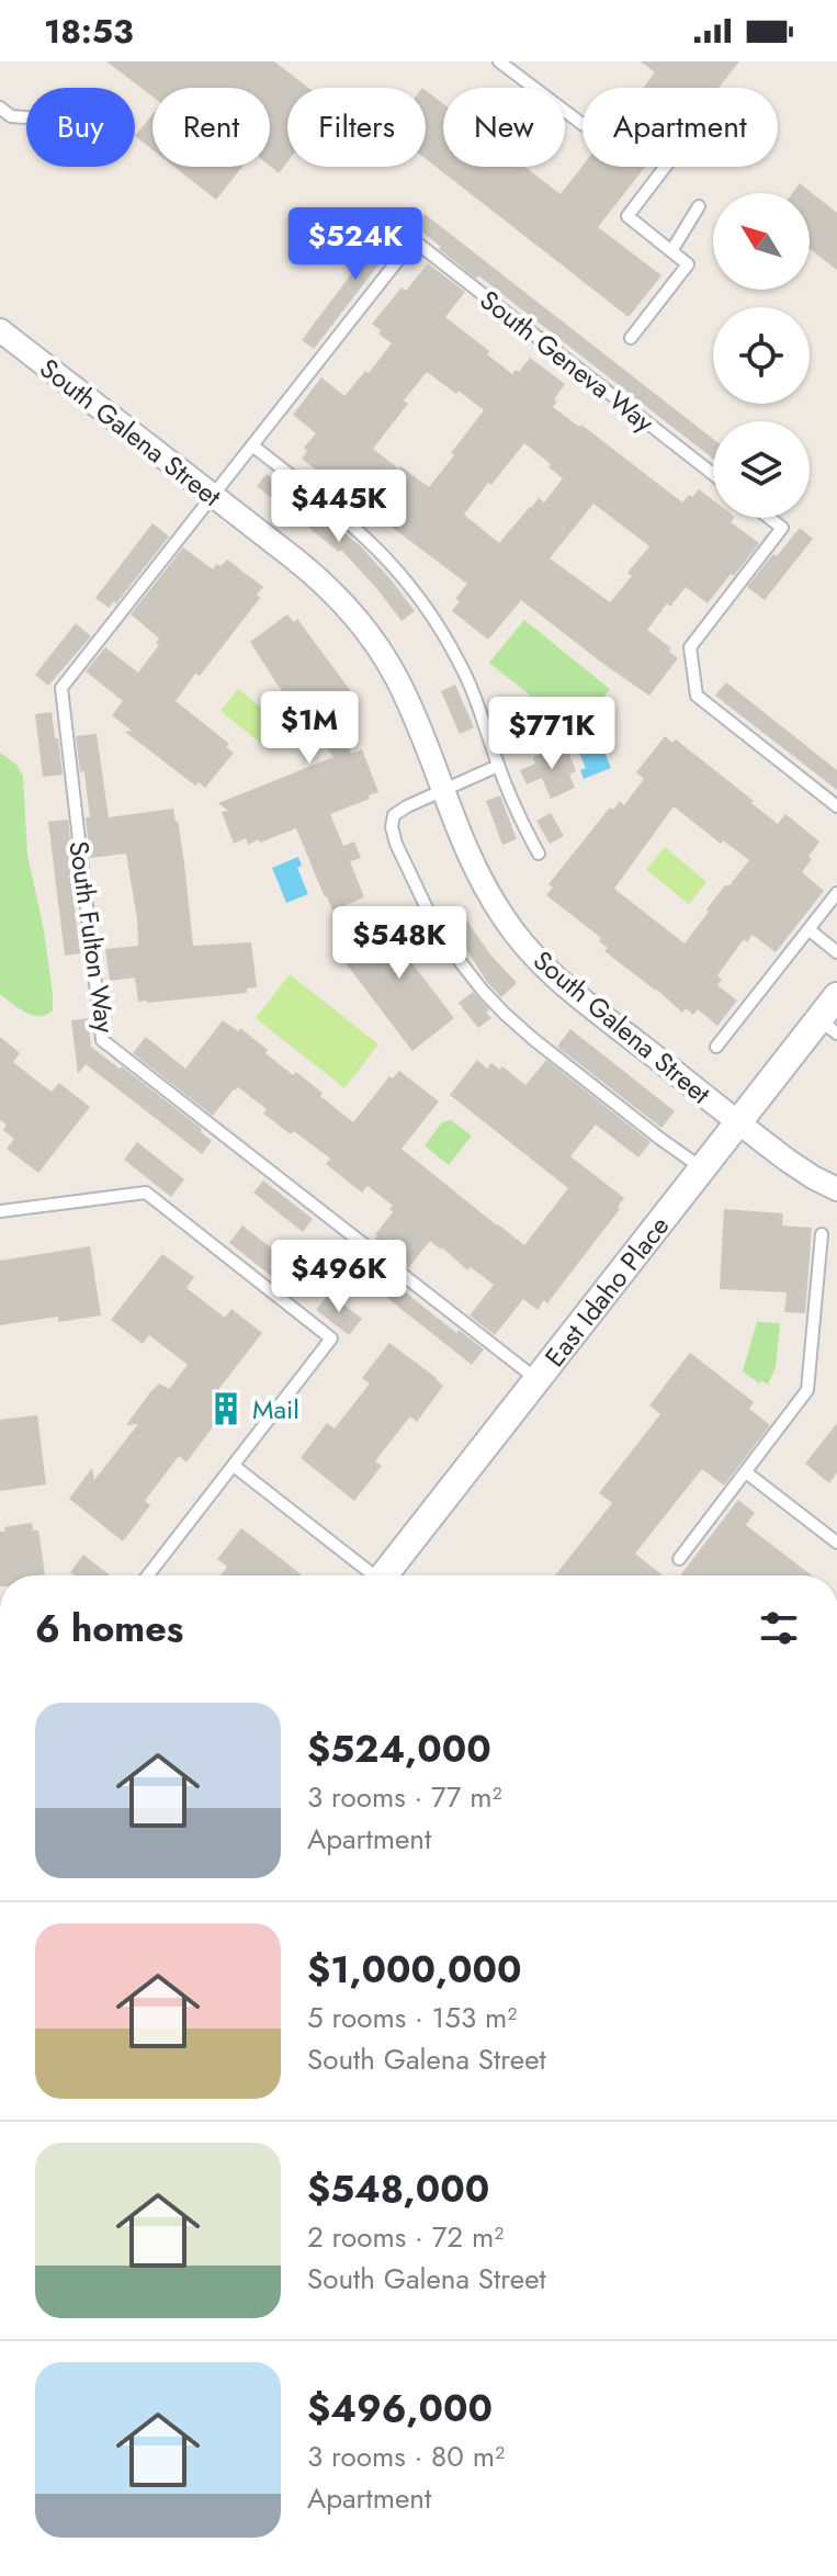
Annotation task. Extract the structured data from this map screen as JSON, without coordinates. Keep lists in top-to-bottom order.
{
  "streets": {
    "street": ["South Galena Street", "East Idaho Place"],
    "lane": ["South Geneva Way", "South Fulton Way"]
  },
  "crossings": [
    ["South Geneva Way", "South Galena Street"],
    ["South Geneva Way", "South Fulton Way"],
    ["South Galena Street", "South Fulton Way"],
    ["South Galena Street", "East Idaho Place"],
    ["South Fulton Way", "East Idaho Place"]
  ],
  "places": {
    "building": ["Mail"]
  },
  "north": "top left",
  "page": {
    "status": "18:53",
    "chip": [
      "Buy",
      "Rent",
      "Filters",
      "New",
      "Apartment"
    ],
    "price": [
      "$524K",
      "$445K",
      "$1M",
      "$771K",
      "$548K",
      "$496K"
    ],
    "heading": "6 homes",
    "list": [
      {
        "name": "$524,000",
        "note": "3 rooms · 77 m² · Apartment"
      },
      {
        "name": "$1,000,000",
        "note": "5 rooms · 153 m² · South Galena Street"
      },
      {
        "name": "$548,000",
        "note": "2 rooms · 72 m² · South Galena Street"
      },
      {
        "name": "$496,000",
        "note": "3 rooms · 80 m² · Apartment"
      }
    ]
  }
}
